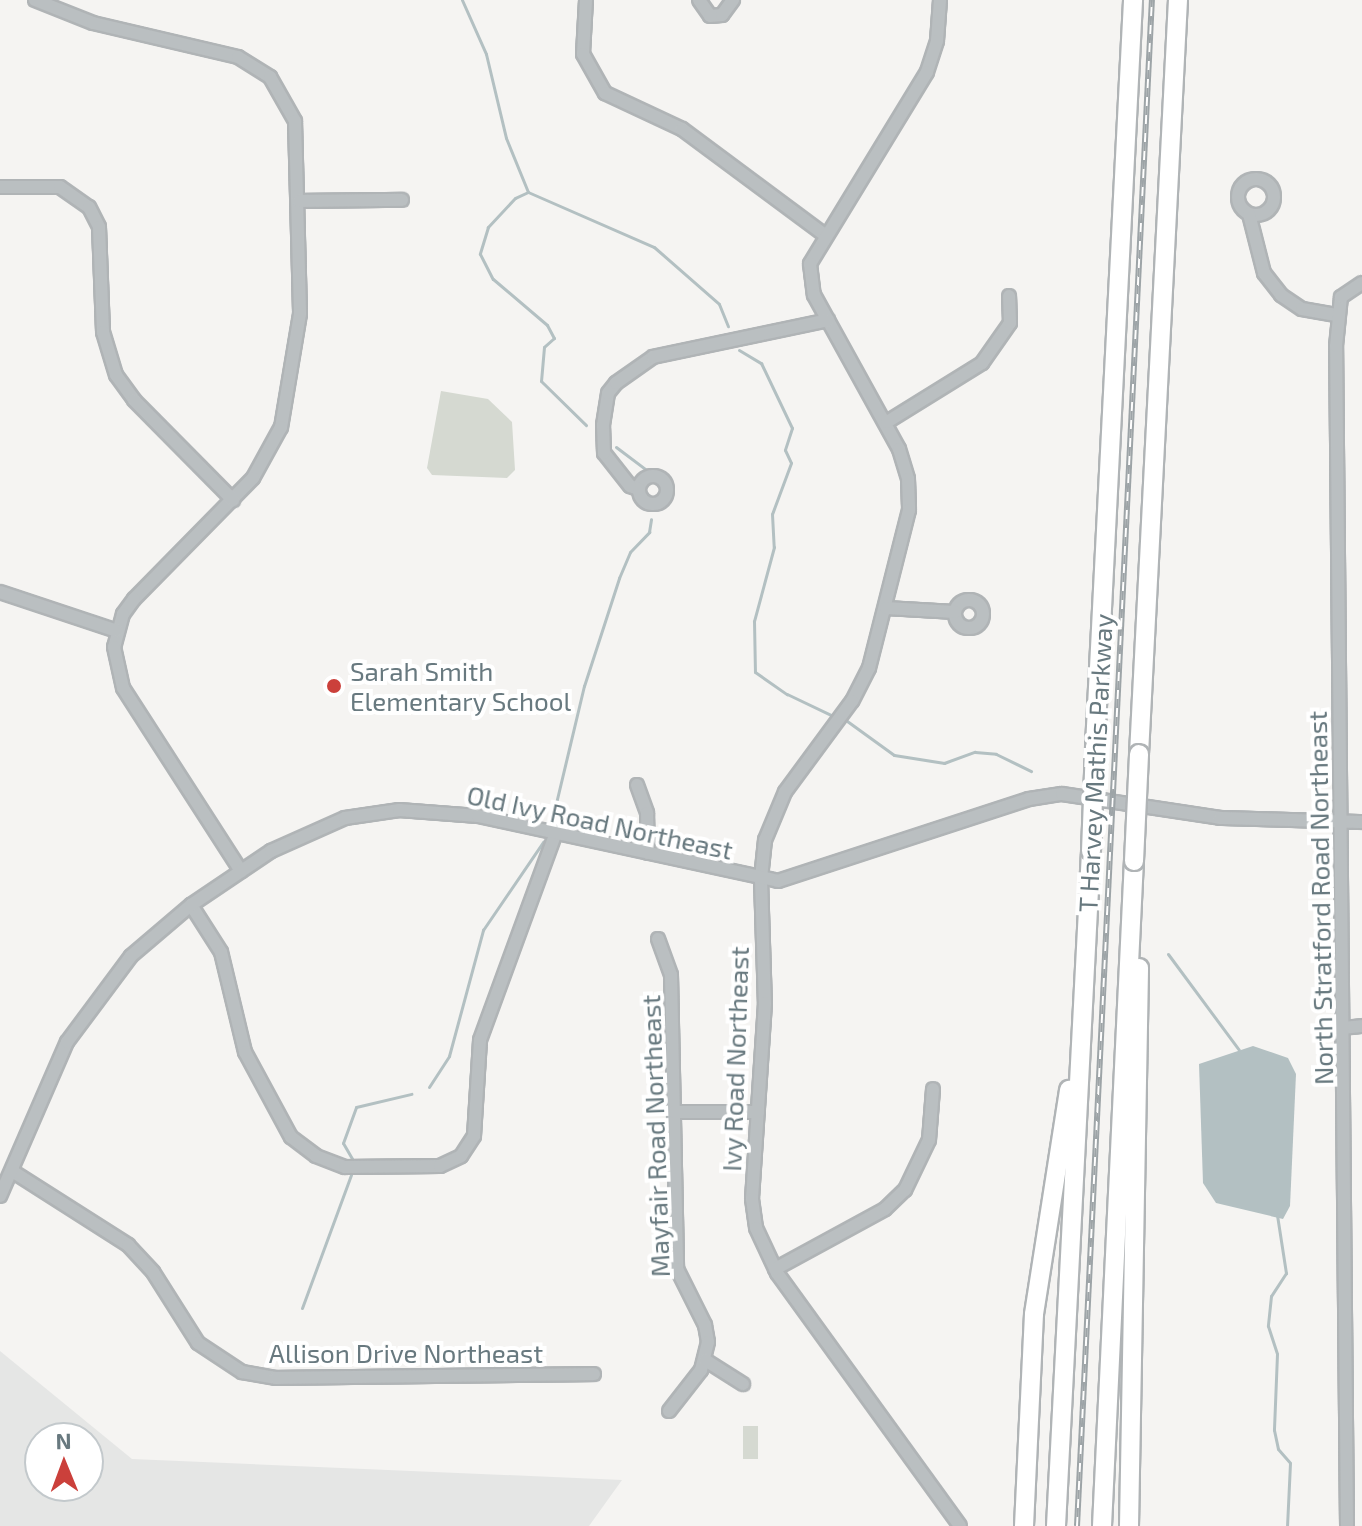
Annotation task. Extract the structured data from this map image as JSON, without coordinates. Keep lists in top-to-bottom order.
{
  "streets": {
    "highway": ["T Harvey Mathis Parkway"],
    "street": [
      "Old Ivy Road Northeast",
      "North Stratford Road Northeast",
      "Ivy Road Northeast",
      "Mayfair Road Northeast",
      "Allison Drive Northeast"
    ]
  },
  "crossings": [
    ["Old Ivy Road Northeast", "North Stratford Road Northeast"],
    ["Old Ivy Road Northeast", "Ivy Road Northeast"],
    ["Old Ivy Road Northeast", "Allison Drive Northeast"]
  ],
  "places": ["Sarah Smith Elementary School"],
  "north": "top"
}
